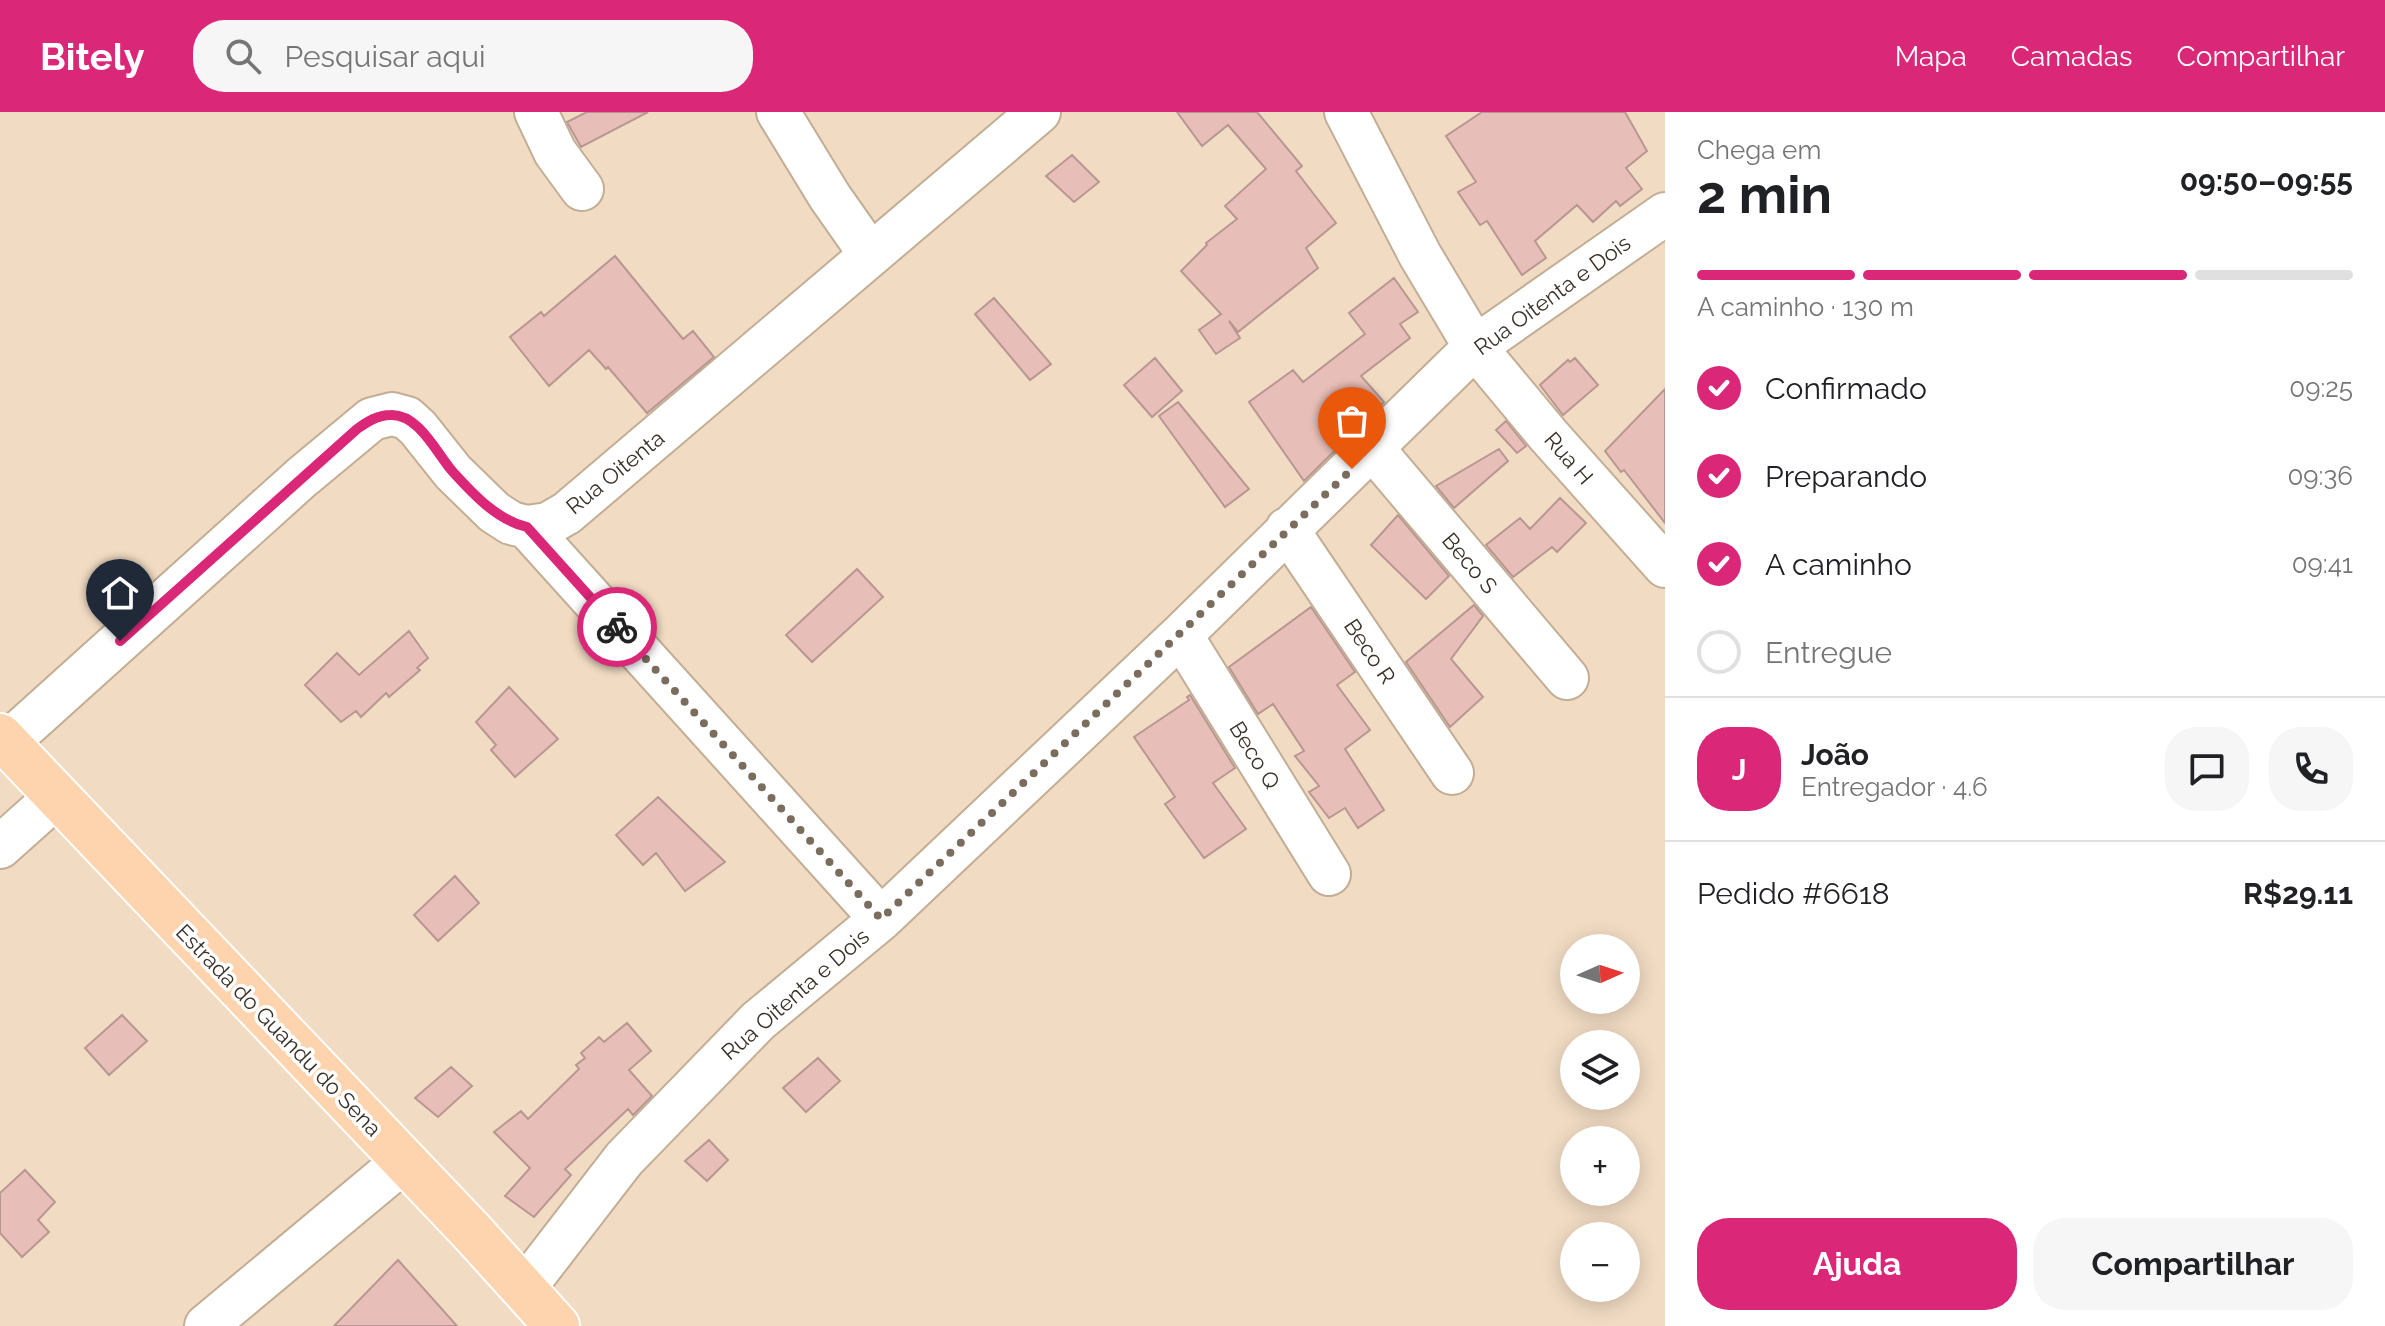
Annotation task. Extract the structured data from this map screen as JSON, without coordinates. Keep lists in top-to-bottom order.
{
  "streets": {
    "main road": ["Estrada do Guandu do Sena"],
    "street": [
      "Rua Oitenta e Dois",
      "Rua H",
      "Rua Oitenta",
      "Beco S",
      "Beco R",
      "Beco Q"
    ]
  },
  "crossings": [
    ["Rua Oitenta e Dois", "Rua H"],
    ["Rua Oitenta e Dois", "Beco S"],
    ["Rua Oitenta e Dois", "Beco R"],
    ["Rua Oitenta e Dois", "Beco Q"],
    ["Rua Oitenta e Dois", "Estrada do Guandu do Sena"]
  ],
  "north": "right",
  "page": {
    "header": "Bitely",
    "search": "Pesquisar aqui",
    "nav": ["Mapa", "Camadas", "Compartilhar"],
    "heading": ["2 min", "Chega em", "09:50–09:55"],
    "panel": [
      "João",
      "Entregador · 4.6",
      "Pedido #6618",
      "R$29.11"
    ],
    "bar": "A caminho · 130 m",
    "list": [
      ["Confirmado", "09:25"],
      ["Preparando", "09:36"],
      ["A caminho", "09:41"],
      "Entregue"
    ],
    "round": "J",
    "map_buttons": ["+", "−"],
    "buttons": ["Ajuda", "Compartilhar"]
  }
}
